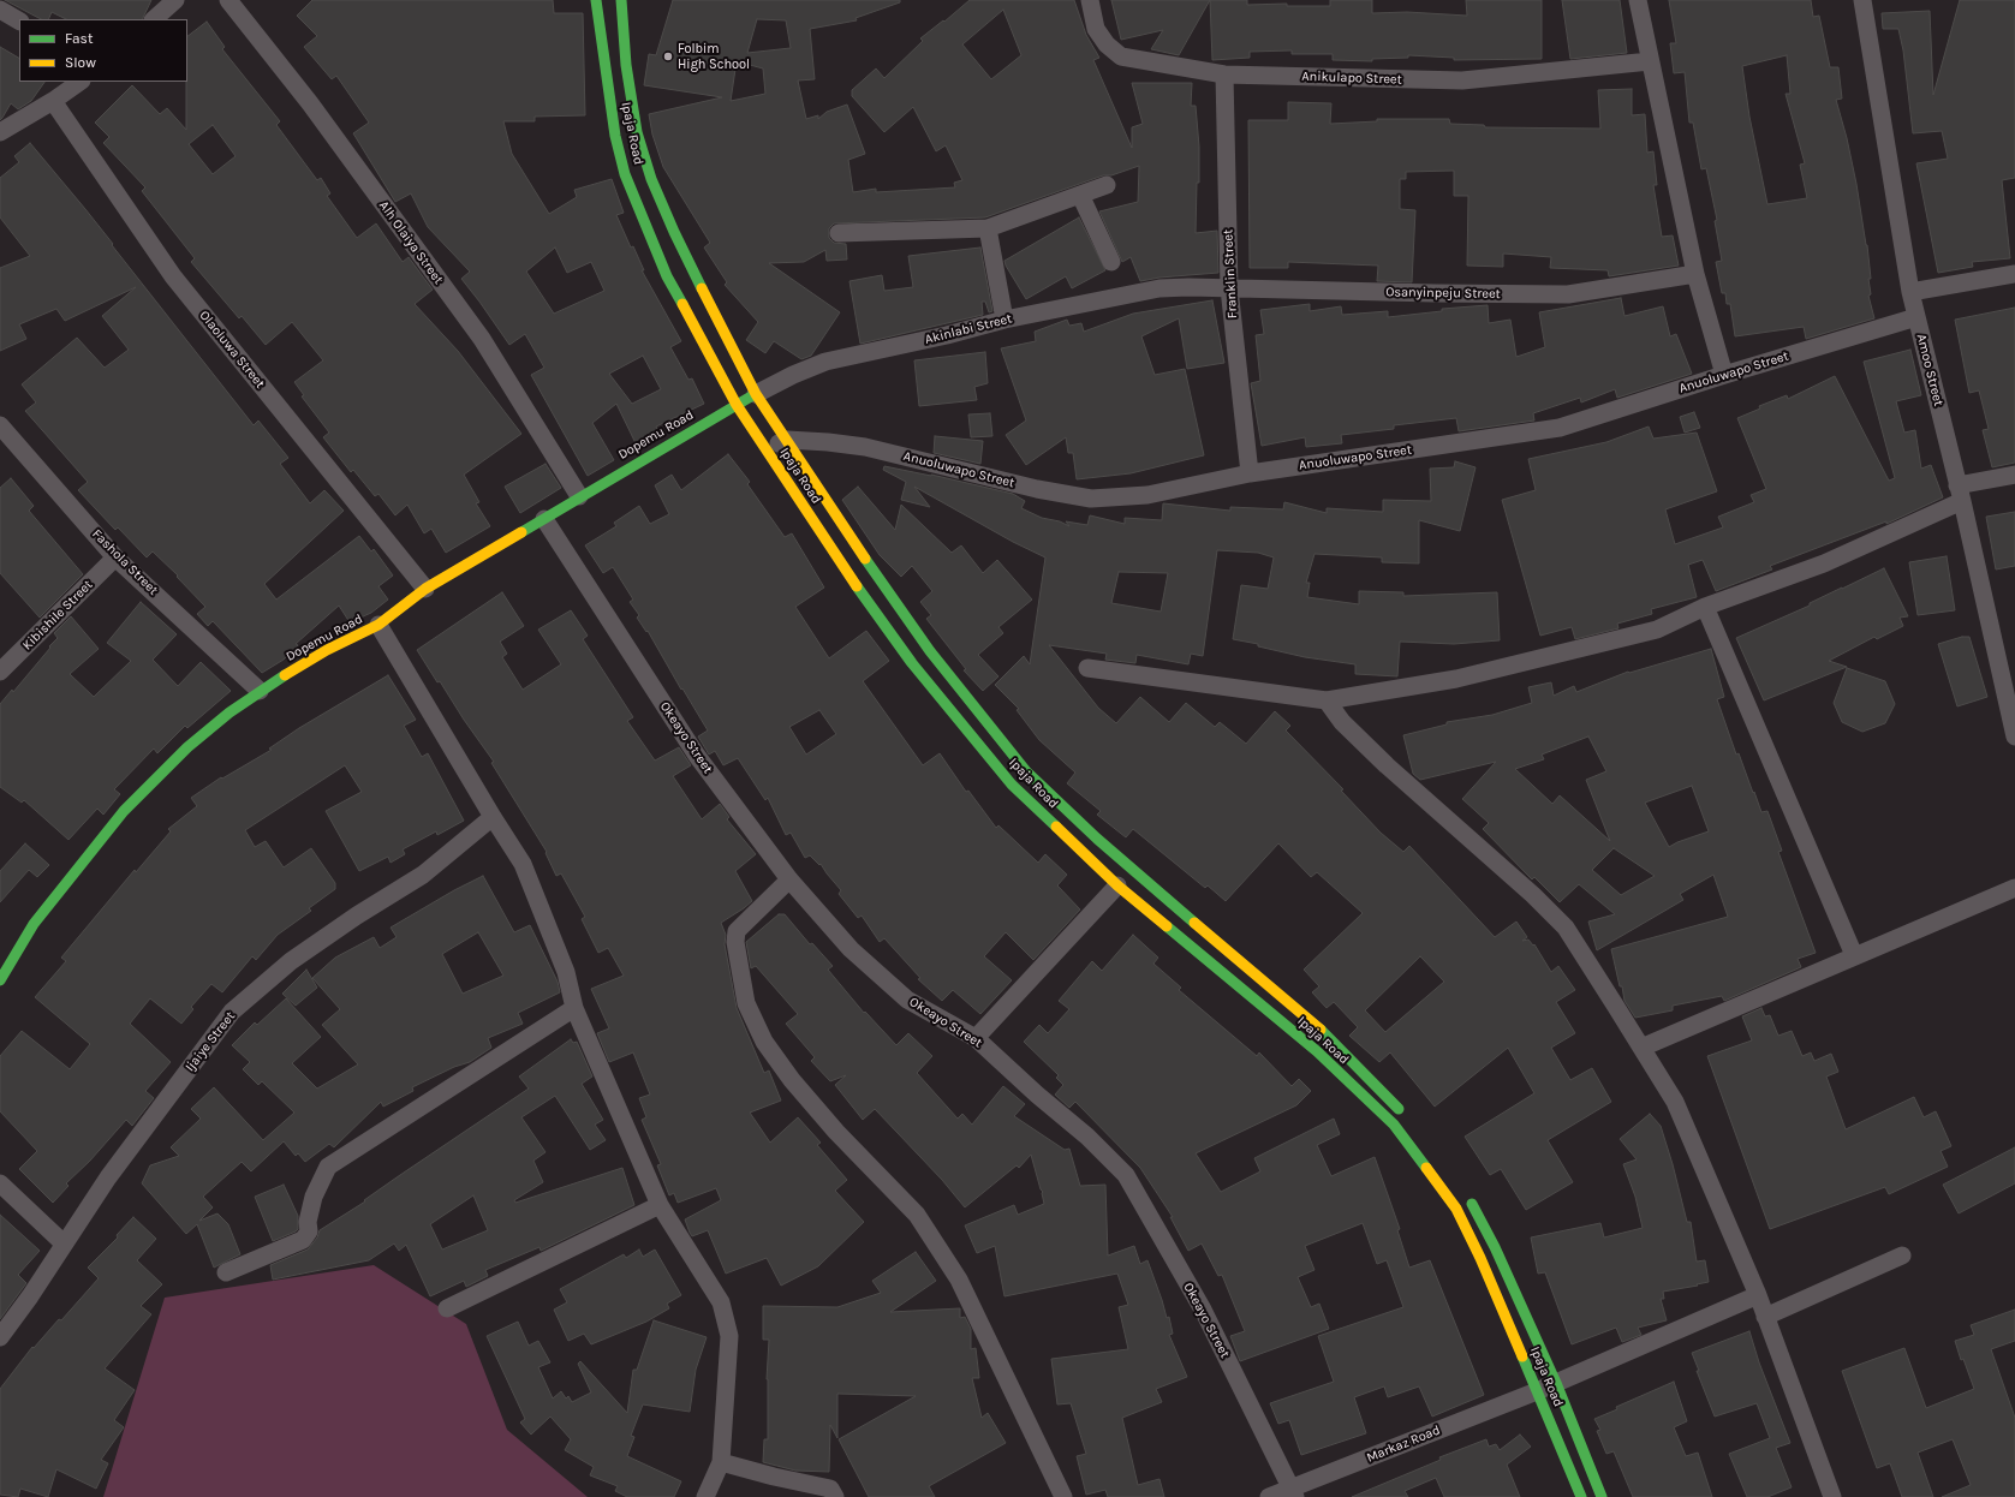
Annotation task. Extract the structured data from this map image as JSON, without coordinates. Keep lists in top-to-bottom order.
{
  "streets": {
    "main road": ["Ipaja Road", "Dopemu Road"],
    "street": [
      "Anikulapo Street",
      "Alh Olaiya Street",
      "Franklin Street",
      "Osanyinpeju Street",
      "Akinlabi Street",
      "Olaoluwa Street",
      "Amoo Street",
      "Anuoluwapo Street",
      "Fashola Street",
      "Kibishile Street",
      "Okeayo Street",
      "Ijaiye Street",
      "Markaz Road"
    ]
  },
  "crossings": [
    ["Anikulapo Street", "Franklin Street"],
    ["Ipaja Road", "Akinlabi Street"],
    ["Ipaja Road", "Anuoluwapo Street"],
    ["Ipaja Road", "Dopemu Road"],
    ["Ipaja Road", "Markaz Road"],
    ["Alh Olaiya Street", "Dopemu Road"],
    ["Franklin Street", "Osanyinpeju Street"],
    ["Franklin Street", "Anuoluwapo Street"],
    ["Osanyinpeju Street", "Akinlabi Street"],
    ["Akinlabi Street", "Dopemu Road"],
    ["Olaoluwa Street", "Dopemu Road"],
    ["Amoo Street", "Anuoluwapo Street"],
    ["Dopemu Road", "Fashola Street"],
    ["Dopemu Road", "Okeayo Street"],
    ["Fashola Street", "Kibishile Street"],
    ["Okeayo Street", "Markaz Road"]
  ],
  "places": ["Folbim High School"],
  "legend": ["Fast", "Slow"]
}
